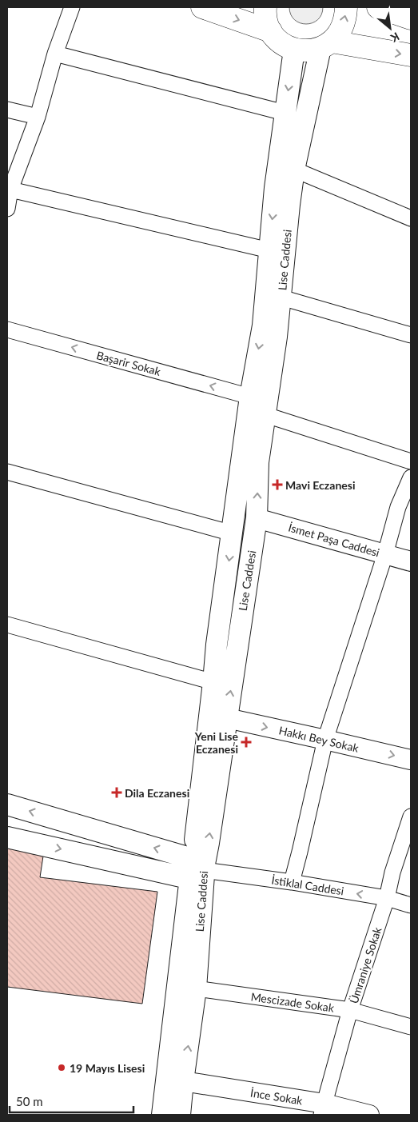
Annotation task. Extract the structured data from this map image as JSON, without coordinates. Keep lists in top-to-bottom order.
{
  "streets": {
    "main road": ["Lise Caddesi", "İstiklal Caddesi"],
    "street": [
      "Başarir Sokak",
      "İsmet Paşa Caddesi",
      "Hakkı Bey Sokak",
      "Ümraniye Sokak",
      "Mescizade Sokak",
      "İnce Sokak"
    ]
  },
  "crossings": [
    ["Lise Caddesi", "Başarir Sokak"],
    ["Lise Caddesi", "İsmet Paşa Caddesi"],
    ["Lise Caddesi", "Hakkı Bey Sokak"],
    ["Lise Caddesi", "İstiklal Caddesi"],
    ["Lise Caddesi", "Mescizade Sokak"],
    ["Lise Caddesi", "İnce Sokak"],
    ["İstiklal Caddesi", "Ümraniye Sokak"],
    ["Ümraniye Sokak", "Mescizade Sokak"],
    ["Ümraniye Sokak", "İnce Sokak"]
  ],
  "one_way": ["Başarir Sokak", "Hakkı Bey Sokak"],
  "places": {
    "health": ["Mavi Eczanesi", "Yeni Lise Eczanesi", "Dila Eczanesi"],
    "other": ["19 Mayıs Lisesi"]
  },
  "scale_bar": "50 m",
  "north": "bottom right"
}
